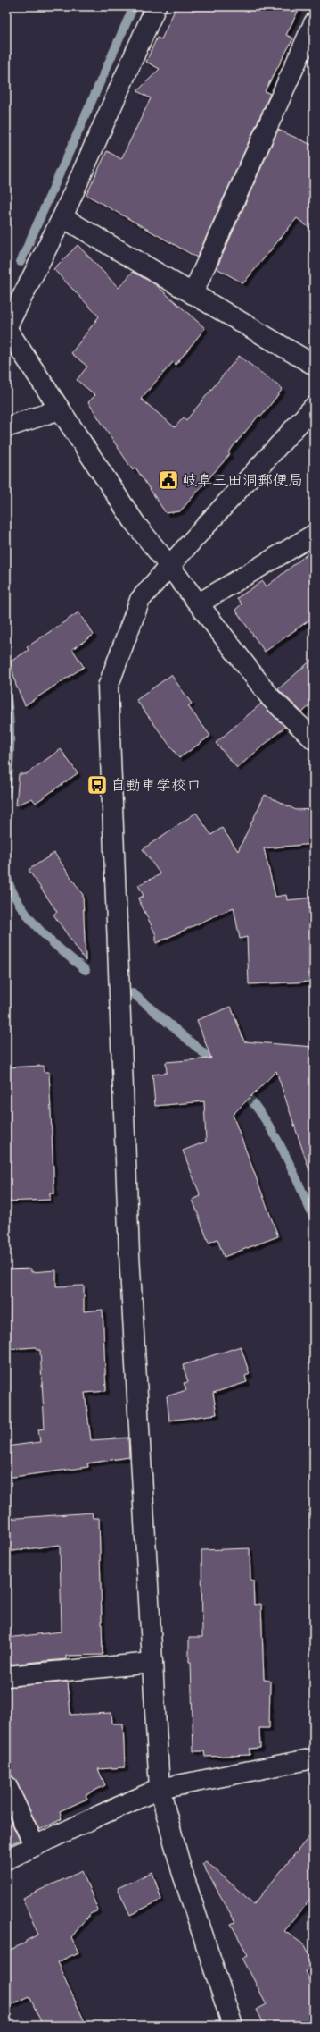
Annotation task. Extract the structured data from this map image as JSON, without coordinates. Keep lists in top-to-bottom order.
{
  "places": {
    "public building": ["岐阜三田洞郵便局"],
    "bus stop": ["自動車学校口"]
  }
}
